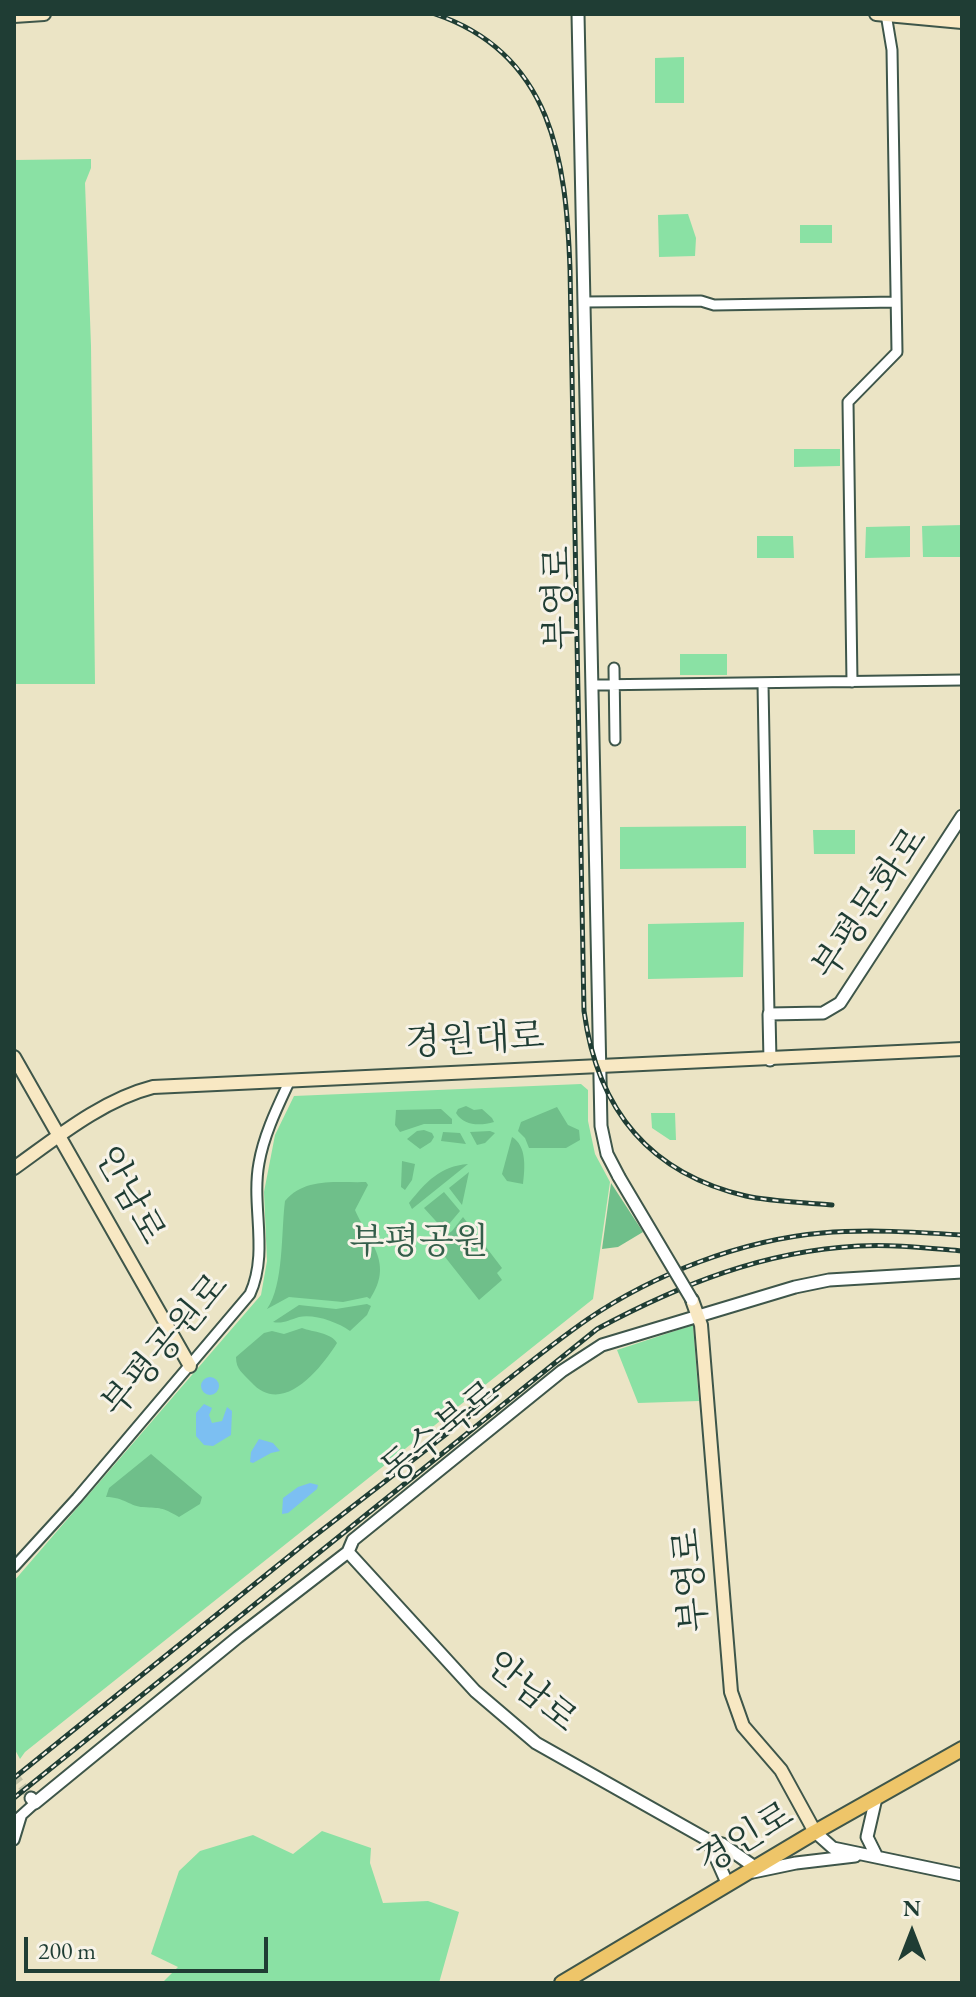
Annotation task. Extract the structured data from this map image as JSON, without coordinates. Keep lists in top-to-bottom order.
{
  "streets": {
    "main road": [
      "부영로",
      "경원대로",
      "안남로",
      "경인로"
    ],
    "street": ["부평문화로", "부평공원로", "동수북로"]
  },
  "crossings": [
    ["부영로", "경원대로"],
    ["부영로", "동수북로"],
    ["부영로", "경인로"],
    ["경원대로", "안남로"],
    ["경원대로", "부평공원로"],
    ["안남로", "부평공원로"],
    ["안남로", "동수북로"],
    ["안남로", "경인로"]
  ],
  "parks": ["부평공원"],
  "scale_bar": "200 m",
  "north": "top"
}
